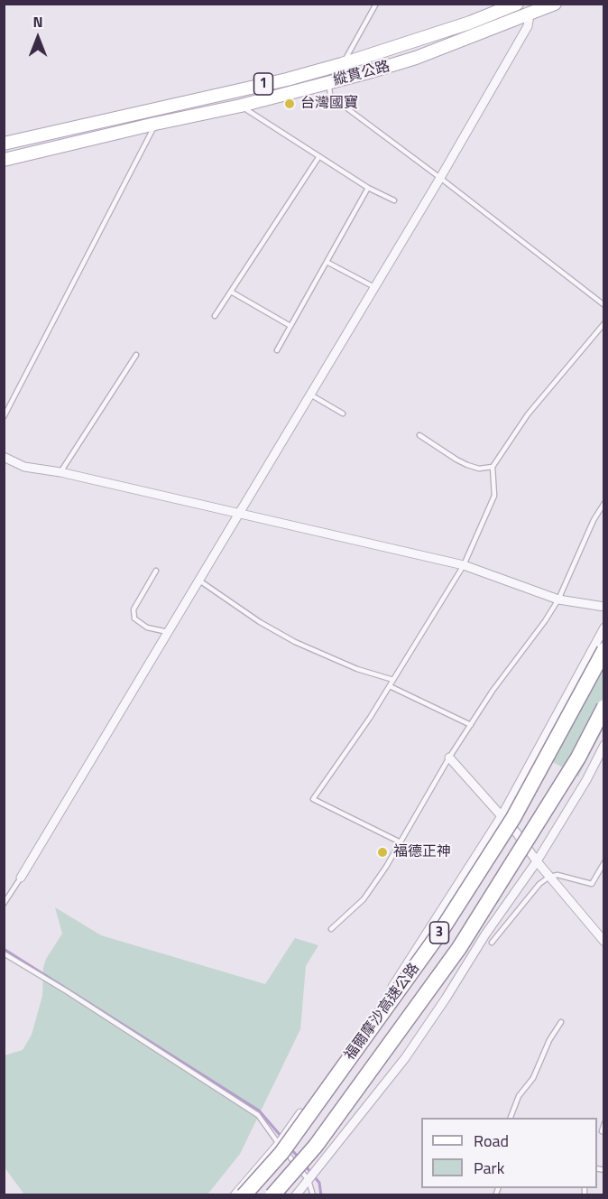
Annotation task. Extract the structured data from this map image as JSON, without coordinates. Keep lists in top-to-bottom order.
{
  "streets": {
    "highway": ["3", "福爾摩沙高速公路"],
    "main road": ["縱貫公路", "1"]
  },
  "places": ["台灣國寶", "福德正神"],
  "legend": ["Road", "Park"],
  "north": "top"
}
